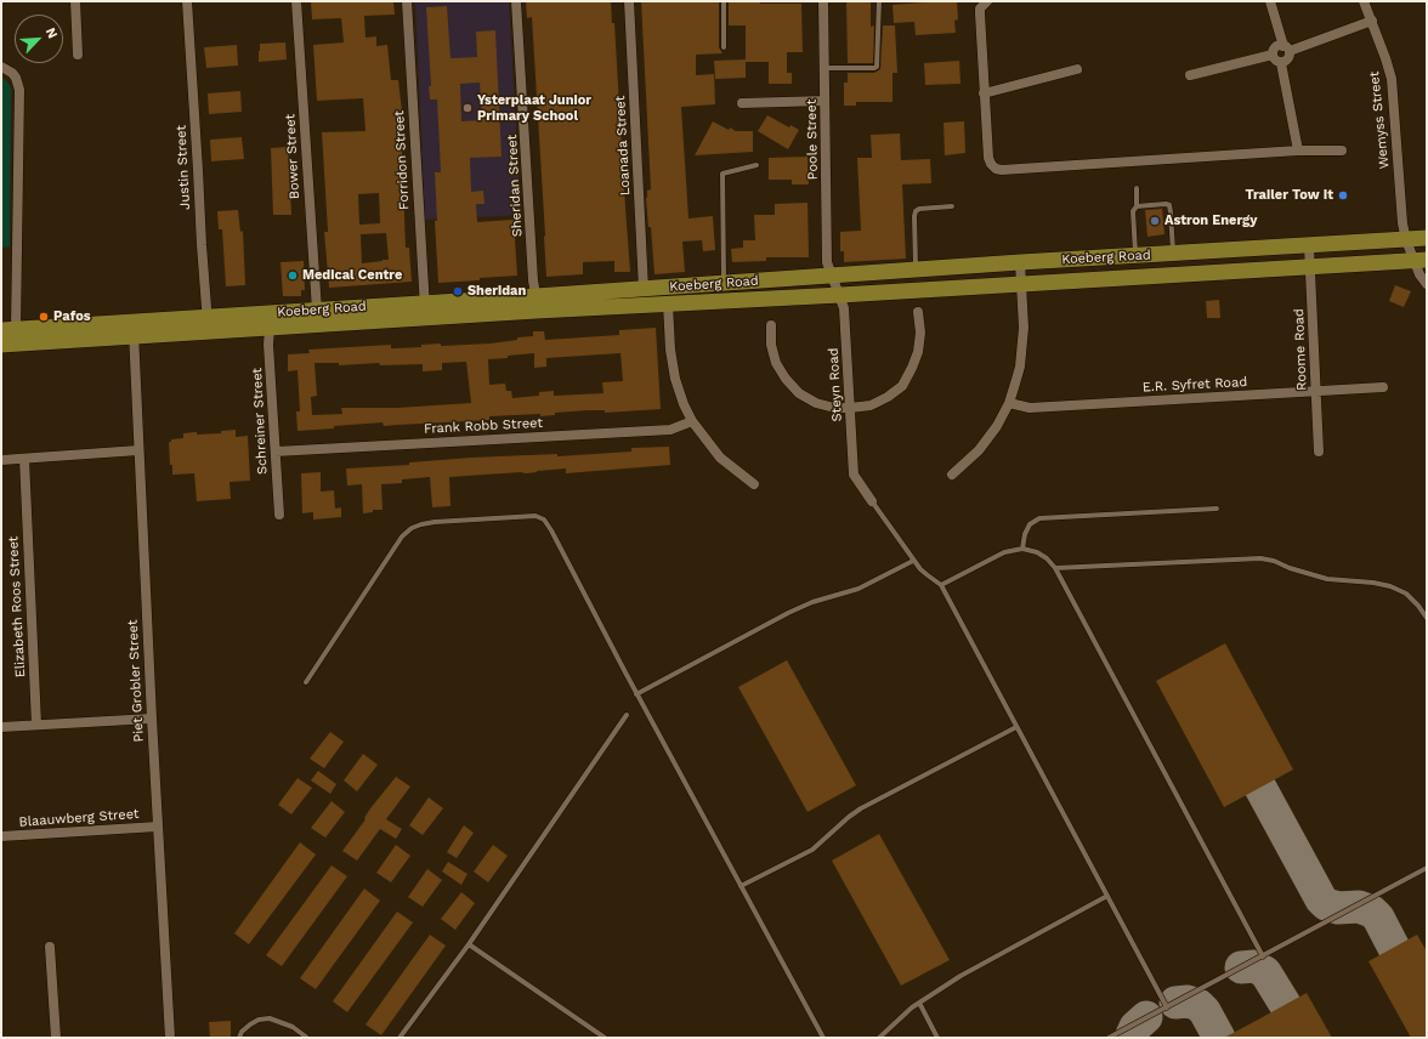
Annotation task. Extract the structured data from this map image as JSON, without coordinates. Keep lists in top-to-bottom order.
{
  "streets": {
    "main road": ["Koeberg Road"],
    "street": [
      "Wemyss Street",
      "Poole Street",
      "Loanada Street",
      "Bower Street",
      "Forridon Street",
      "Justin Street",
      "Sheridan Street",
      "Roome Road",
      "Steyn Road",
      "E.R. Syfret Road",
      "Schreiner Street",
      "Frank Robb Street",
      "Elizabeth Roos Street",
      "Piet Grobler Street",
      "Blaauwberg Street"
    ]
  },
  "crossings": [
    ["Wemyss Street", "Koeberg Road"],
    ["Poole Street", "Koeberg Road"],
    ["Poole Street", "Steyn Road"],
    ["Loanada Street", "Koeberg Road"],
    ["Bower Street", "Koeberg Road"],
    ["Forridon Street", "Koeberg Road"],
    ["Justin Street", "Koeberg Road"],
    ["Sheridan Street", "Koeberg Road"],
    ["Koeberg Road", "Roome Road"],
    ["Koeberg Road", "Steyn Road"],
    ["Koeberg Road", "Schreiner Street"],
    ["Koeberg Road", "Piet Grobler Street"],
    ["Roome Road", "E.R. Syfret Road"],
    ["Schreiner Street", "Frank Robb Street"],
    ["Piet Grobler Street", "Blaauwberg Street"]
  ],
  "places": [
    "Ysterplaat Junior Primary School",
    "Trailer Tow It",
    "Astron Energy",
    "Medical Centre",
    "Sheridan",
    "Pafos"
  ],
  "north": "top right"
}
